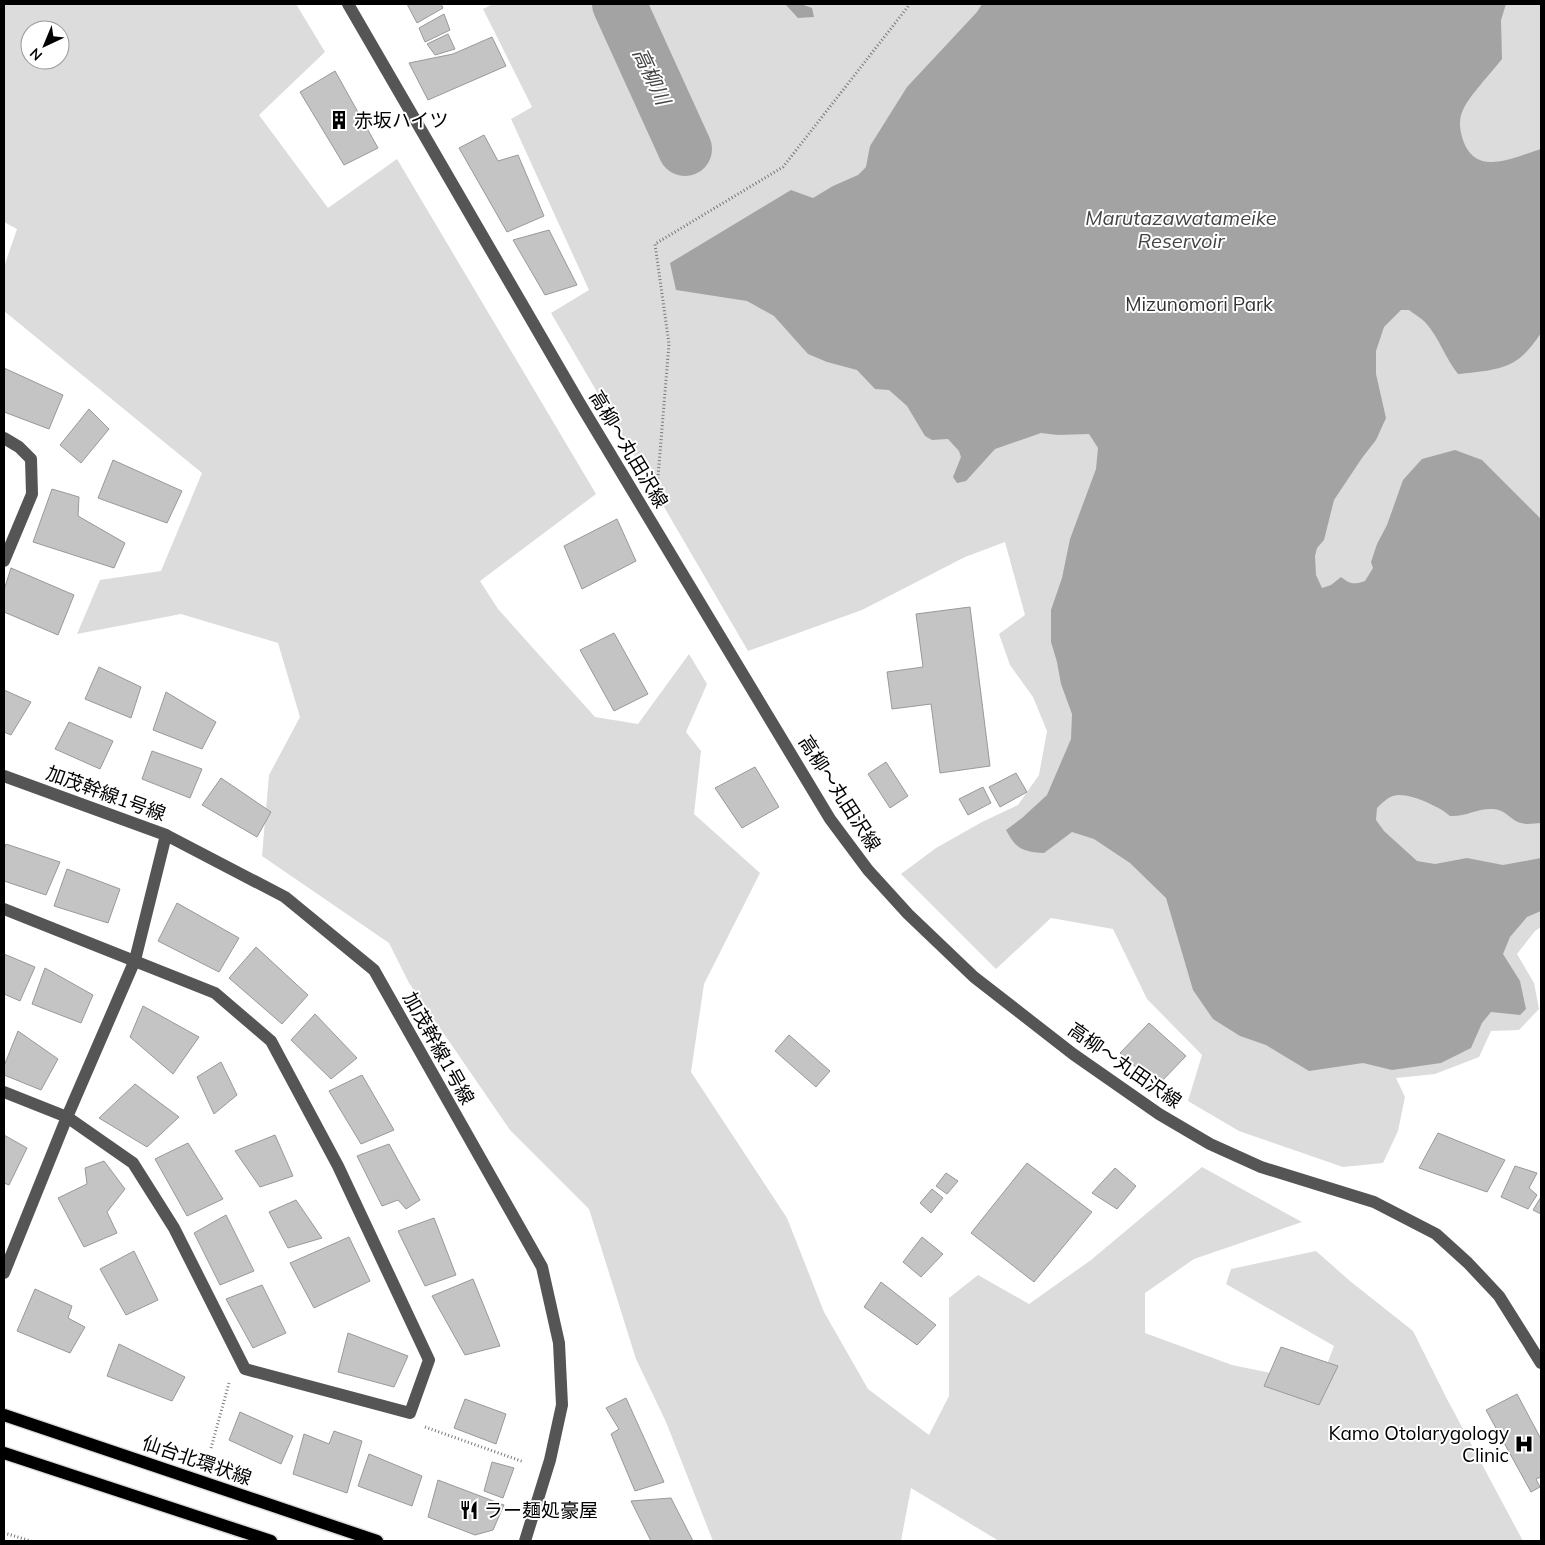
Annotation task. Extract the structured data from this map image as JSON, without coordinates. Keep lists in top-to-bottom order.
{
  "streets": {
    "main road": ["仙台北環状線"],
    "street": ["高柳～丸田沢線", "加茂幹線1号線"]
  },
  "water": ["高柳川", "Marutazawatameike Reservoir"],
  "parks": ["Mizunomori Park"],
  "places": {
    "building": ["赤坂ハイツ"],
    "hospital": ["Kamo Otolarygology Clinic"],
    "restaurant": ["ラー麺処豪屋"]
  },
  "north": "bottom left"
}
